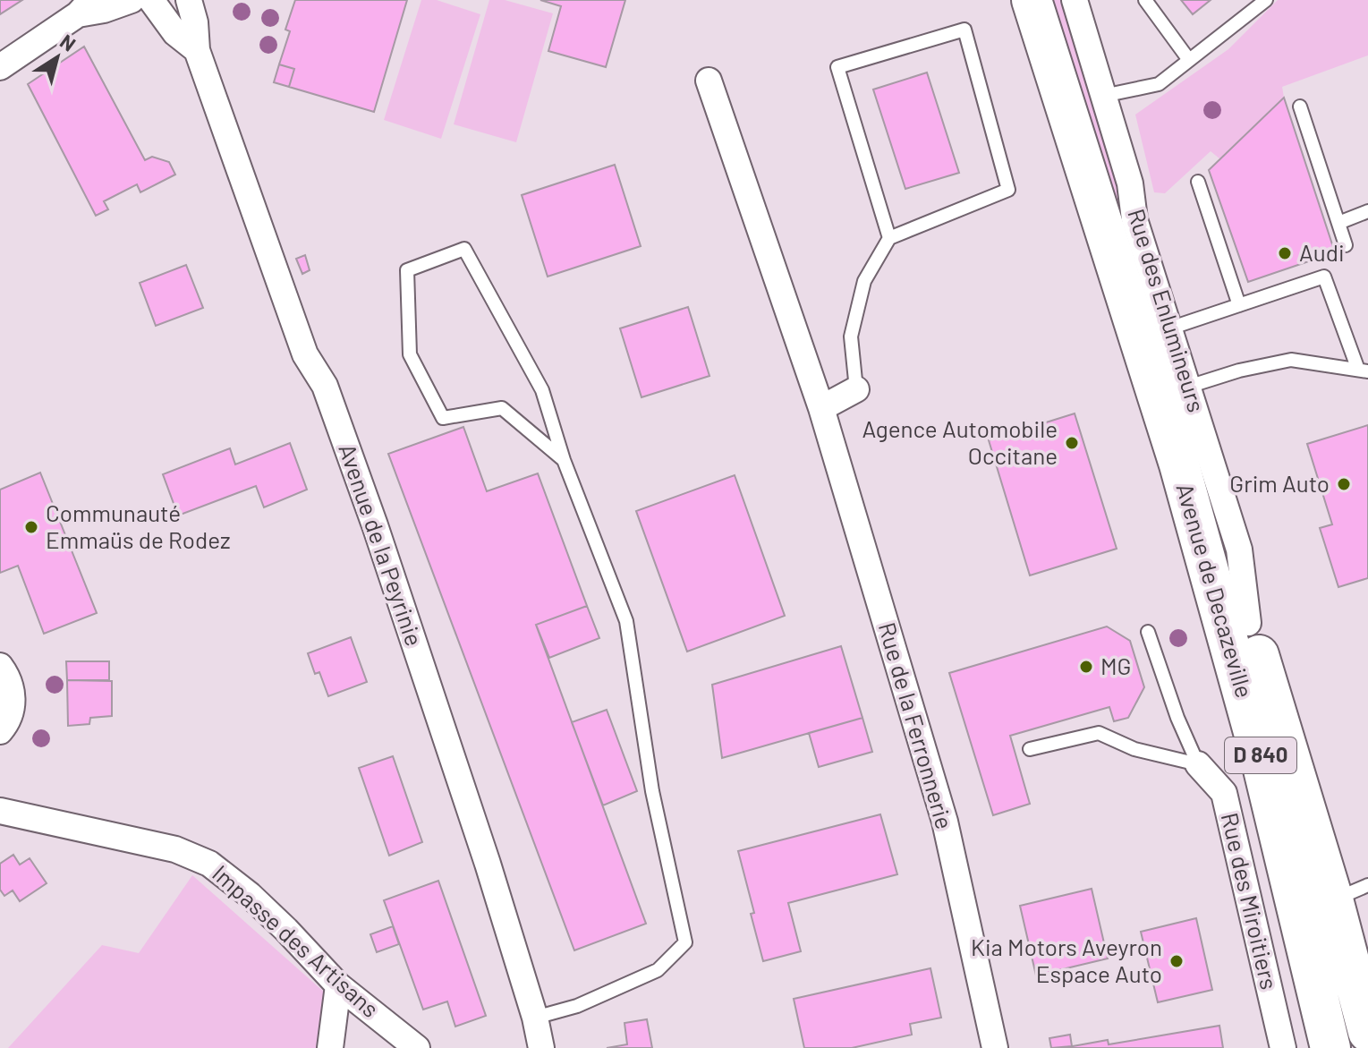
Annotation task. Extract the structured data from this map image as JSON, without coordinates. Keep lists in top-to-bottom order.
{
  "streets": {
    "main road": ["Avenue de Decazeville", "D 840"],
    "street": [
      "Rue des Enlumineurs",
      "Avenue de la Peyrinie",
      "Rue de la Ferronnerie",
      "Rue des Miroitiers",
      "Impasse des Artisans"
    ]
  },
  "crossings": [
    ["Rue des Enlumineurs", "Avenue de Decazeville"],
    ["Avenue de Decazeville", "D 840"]
  ],
  "places": [
    "Audi",
    "Agence Automobile Occitane",
    "Grim Auto",
    "Communauté Emmaüs de Rodez",
    "MG",
    "Kia Motors Aveyron Espace Auto"
  ],
  "north": "top right"
}
